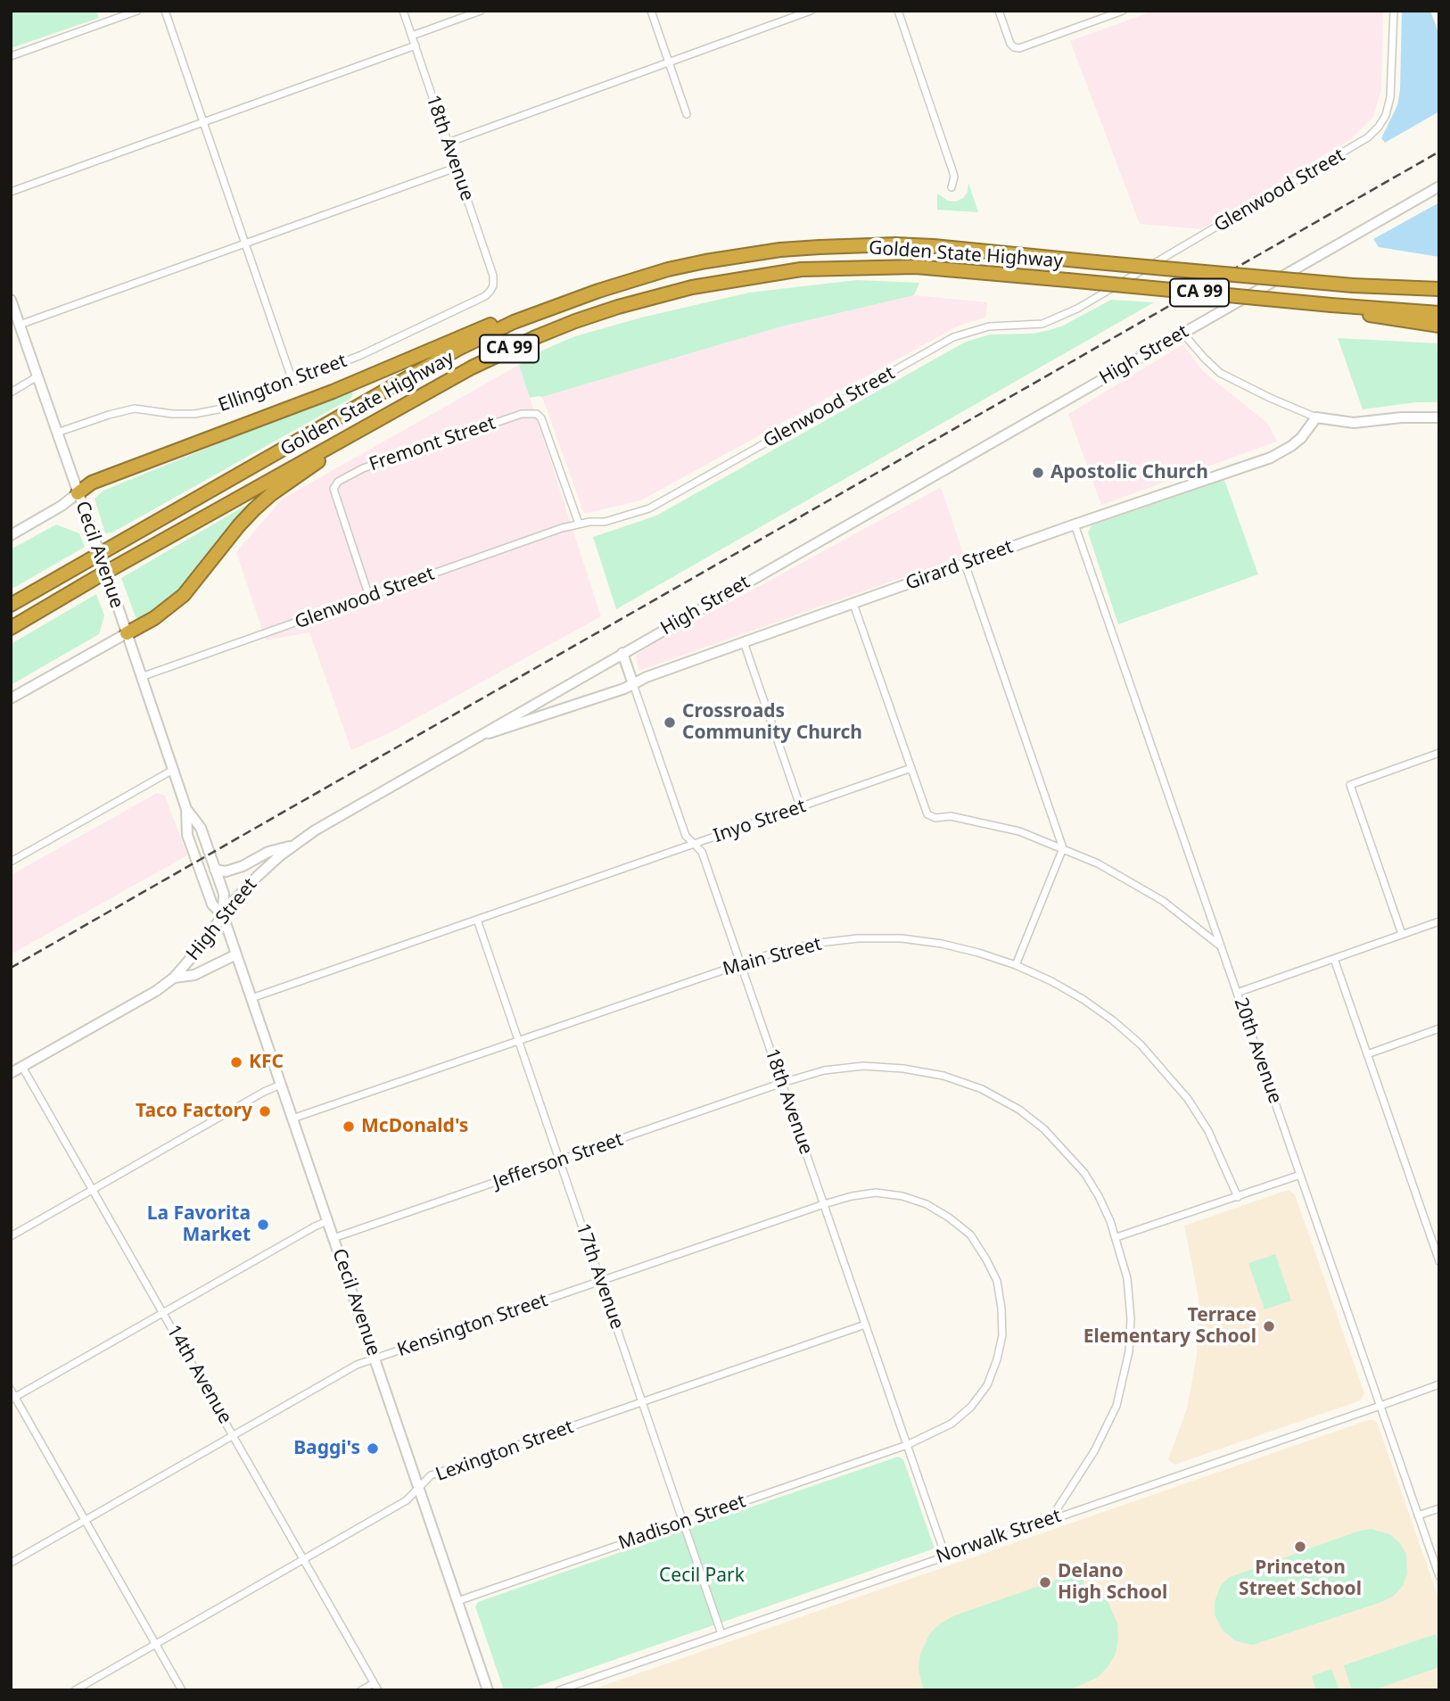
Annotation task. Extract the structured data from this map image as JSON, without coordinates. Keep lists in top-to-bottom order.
{
  "streets": {
    "highway": ["Golden State Highway", "CA 99"],
    "main road": [
      "18th Avenue",
      "High Street",
      "Cecil Avenue",
      "Girard Street"
    ],
    "street": [
      "Glenwood Street",
      "Ellington Street",
      "Fremont Street",
      "Inyo Street",
      "Main Street",
      "20th Avenue",
      "Jefferson Street",
      "17th Avenue",
      "Kensington Street",
      "14th Avenue",
      "Lexington Street",
      "Madison Street",
      "Norwalk Street"
    ]
  },
  "crossings": [
    ["18th Avenue", "High Street"],
    ["18th Avenue", "Ellington Street"],
    ["18th Avenue", "Girard Street"],
    ["18th Avenue", "Inyo Street"],
    ["18th Avenue", "Main Street"],
    ["18th Avenue", "Jefferson Street"],
    ["18th Avenue", "Kensington Street"],
    ["18th Avenue", "Lexington Street"],
    ["18th Avenue", "Madison Street"],
    ["18th Avenue", "Norwalk Street"],
    ["Glenwood Street", "Fremont Street"],
    ["Glenwood Street", "Cecil Avenue"],
    ["High Street", "Cecil Avenue"],
    ["High Street", "Girard Street"],
    ["High Street", "14th Avenue"],
    ["Ellington Street", "Cecil Avenue"],
    ["Cecil Avenue", "Inyo Street"],
    ["Cecil Avenue", "Main Street"],
    ["Cecil Avenue", "Jefferson Street"],
    ["Cecil Avenue", "Kensington Street"],
    ["Cecil Avenue", "Lexington Street"],
    ["Cecil Avenue", "Madison Street"],
    ["Girard Street", "20th Avenue"],
    ["Inyo Street", "17th Avenue"],
    ["Main Street", "17th Avenue"],
    ["20th Avenue", "Norwalk Street"],
    ["Jefferson Street", "17th Avenue"],
    ["Jefferson Street", "Norwalk Street"],
    ["17th Avenue", "Kensington Street"],
    ["17th Avenue", "Lexington Street"],
    ["17th Avenue", "Madison Street"],
    ["17th Avenue", "Norwalk Street"],
    ["Kensington Street", "14th Avenue"],
    ["Kensington Street", "Madison Street"],
    ["14th Avenue", "Lexington Street"]
  ],
  "parks": ["Cecil Park"],
  "places": [
    "Apostolic Church",
    "Crossroads Community Church",
    "KFC",
    "Taco Factory",
    "McDonald's",
    "La Favorita Market",
    "Terrace Elementary School",
    "Baggi's",
    "Princeton Street School",
    "Delano High School"
  ]
}
